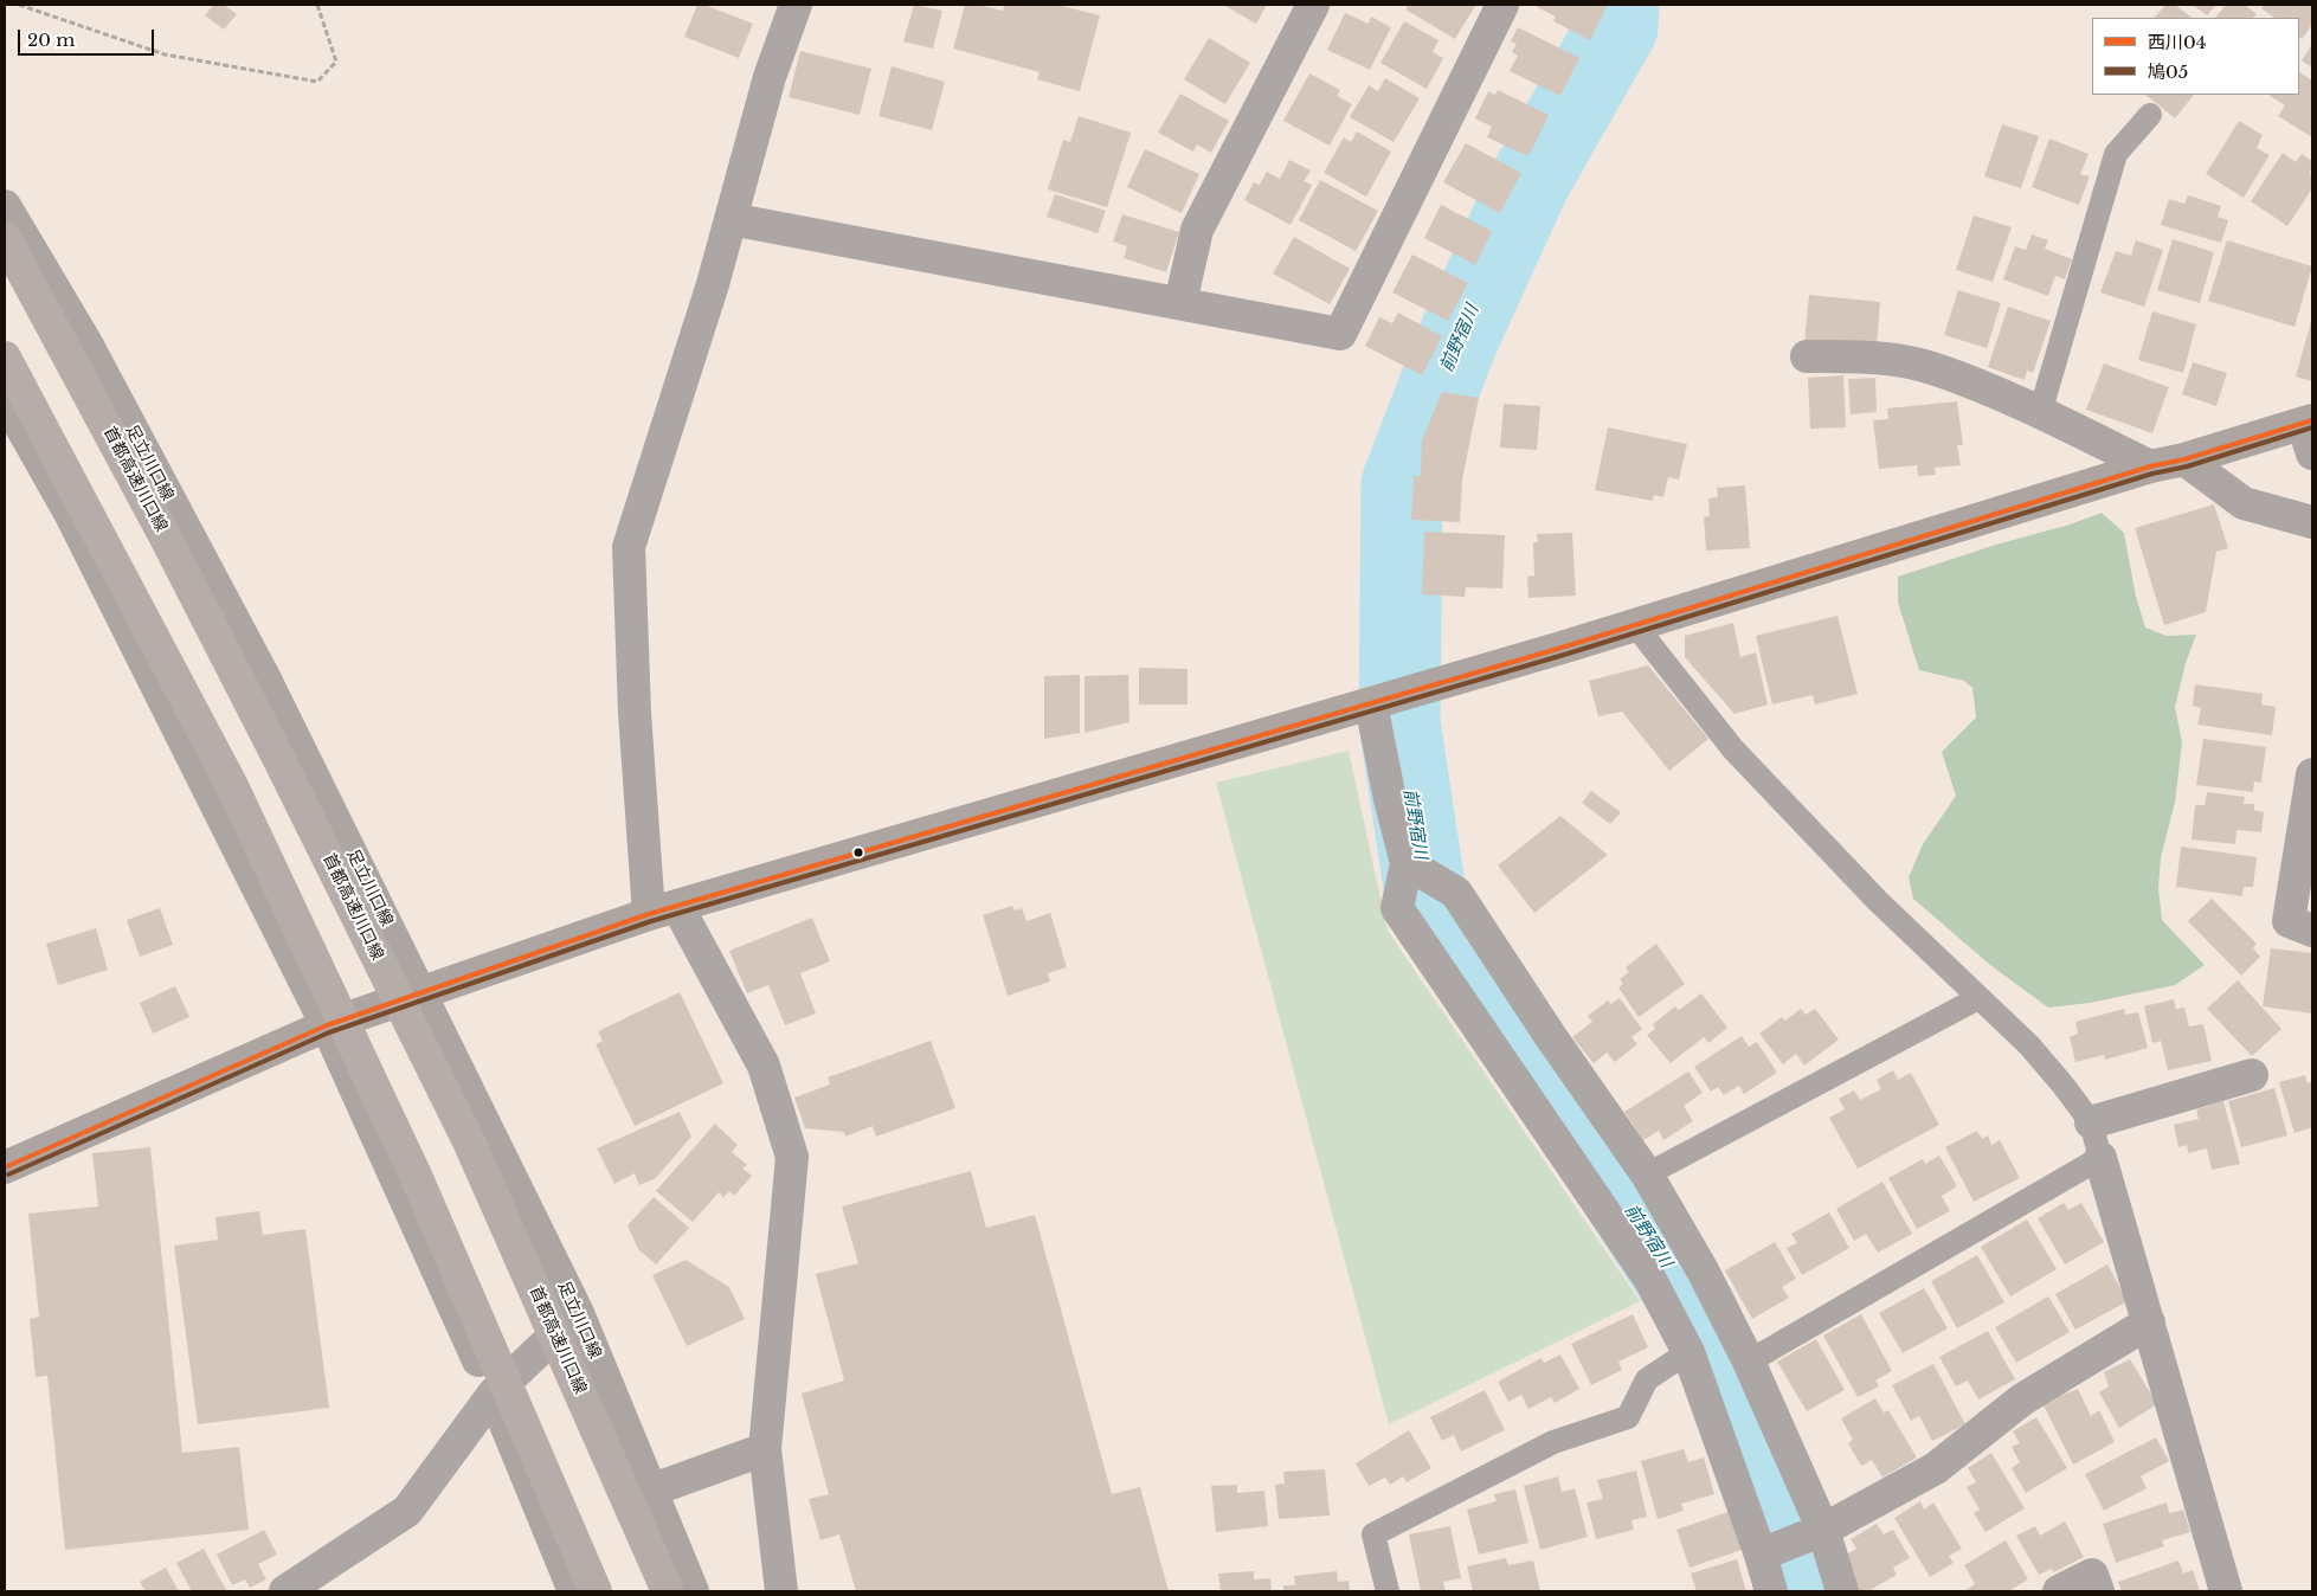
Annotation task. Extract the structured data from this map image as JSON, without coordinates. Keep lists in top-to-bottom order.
{
  "streets": {
    "highway": ["首都高速川口線"],
    "main road": ["足立川口線"]
  },
  "water": ["前野宿川"],
  "lines": ["transit line 西川04", "transit line 鳩05"],
  "legend": ["西川04", "鳩05"],
  "scale_bar": "20 m"
}
